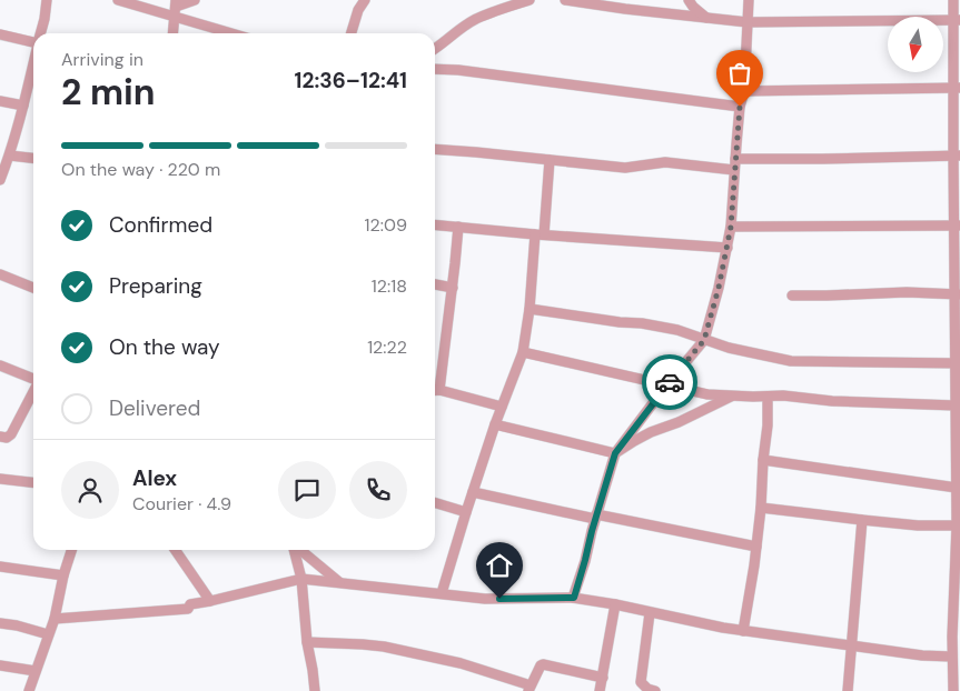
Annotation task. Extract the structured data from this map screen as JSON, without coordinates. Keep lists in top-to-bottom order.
{
  "north": "bottom",
  "page": {
    "heading": ["2 min", "Arriving in", "12:36–12:41"],
    "panel": ["Alex", "Courier · 4.9"],
    "bar": "On the way · 220 m",
    "list": [
      ["Confirmed", "12:09"],
      ["Preparing", "12:18"],
      ["On the way", "12:22"],
      "Delivered"
    ]
  }
}
